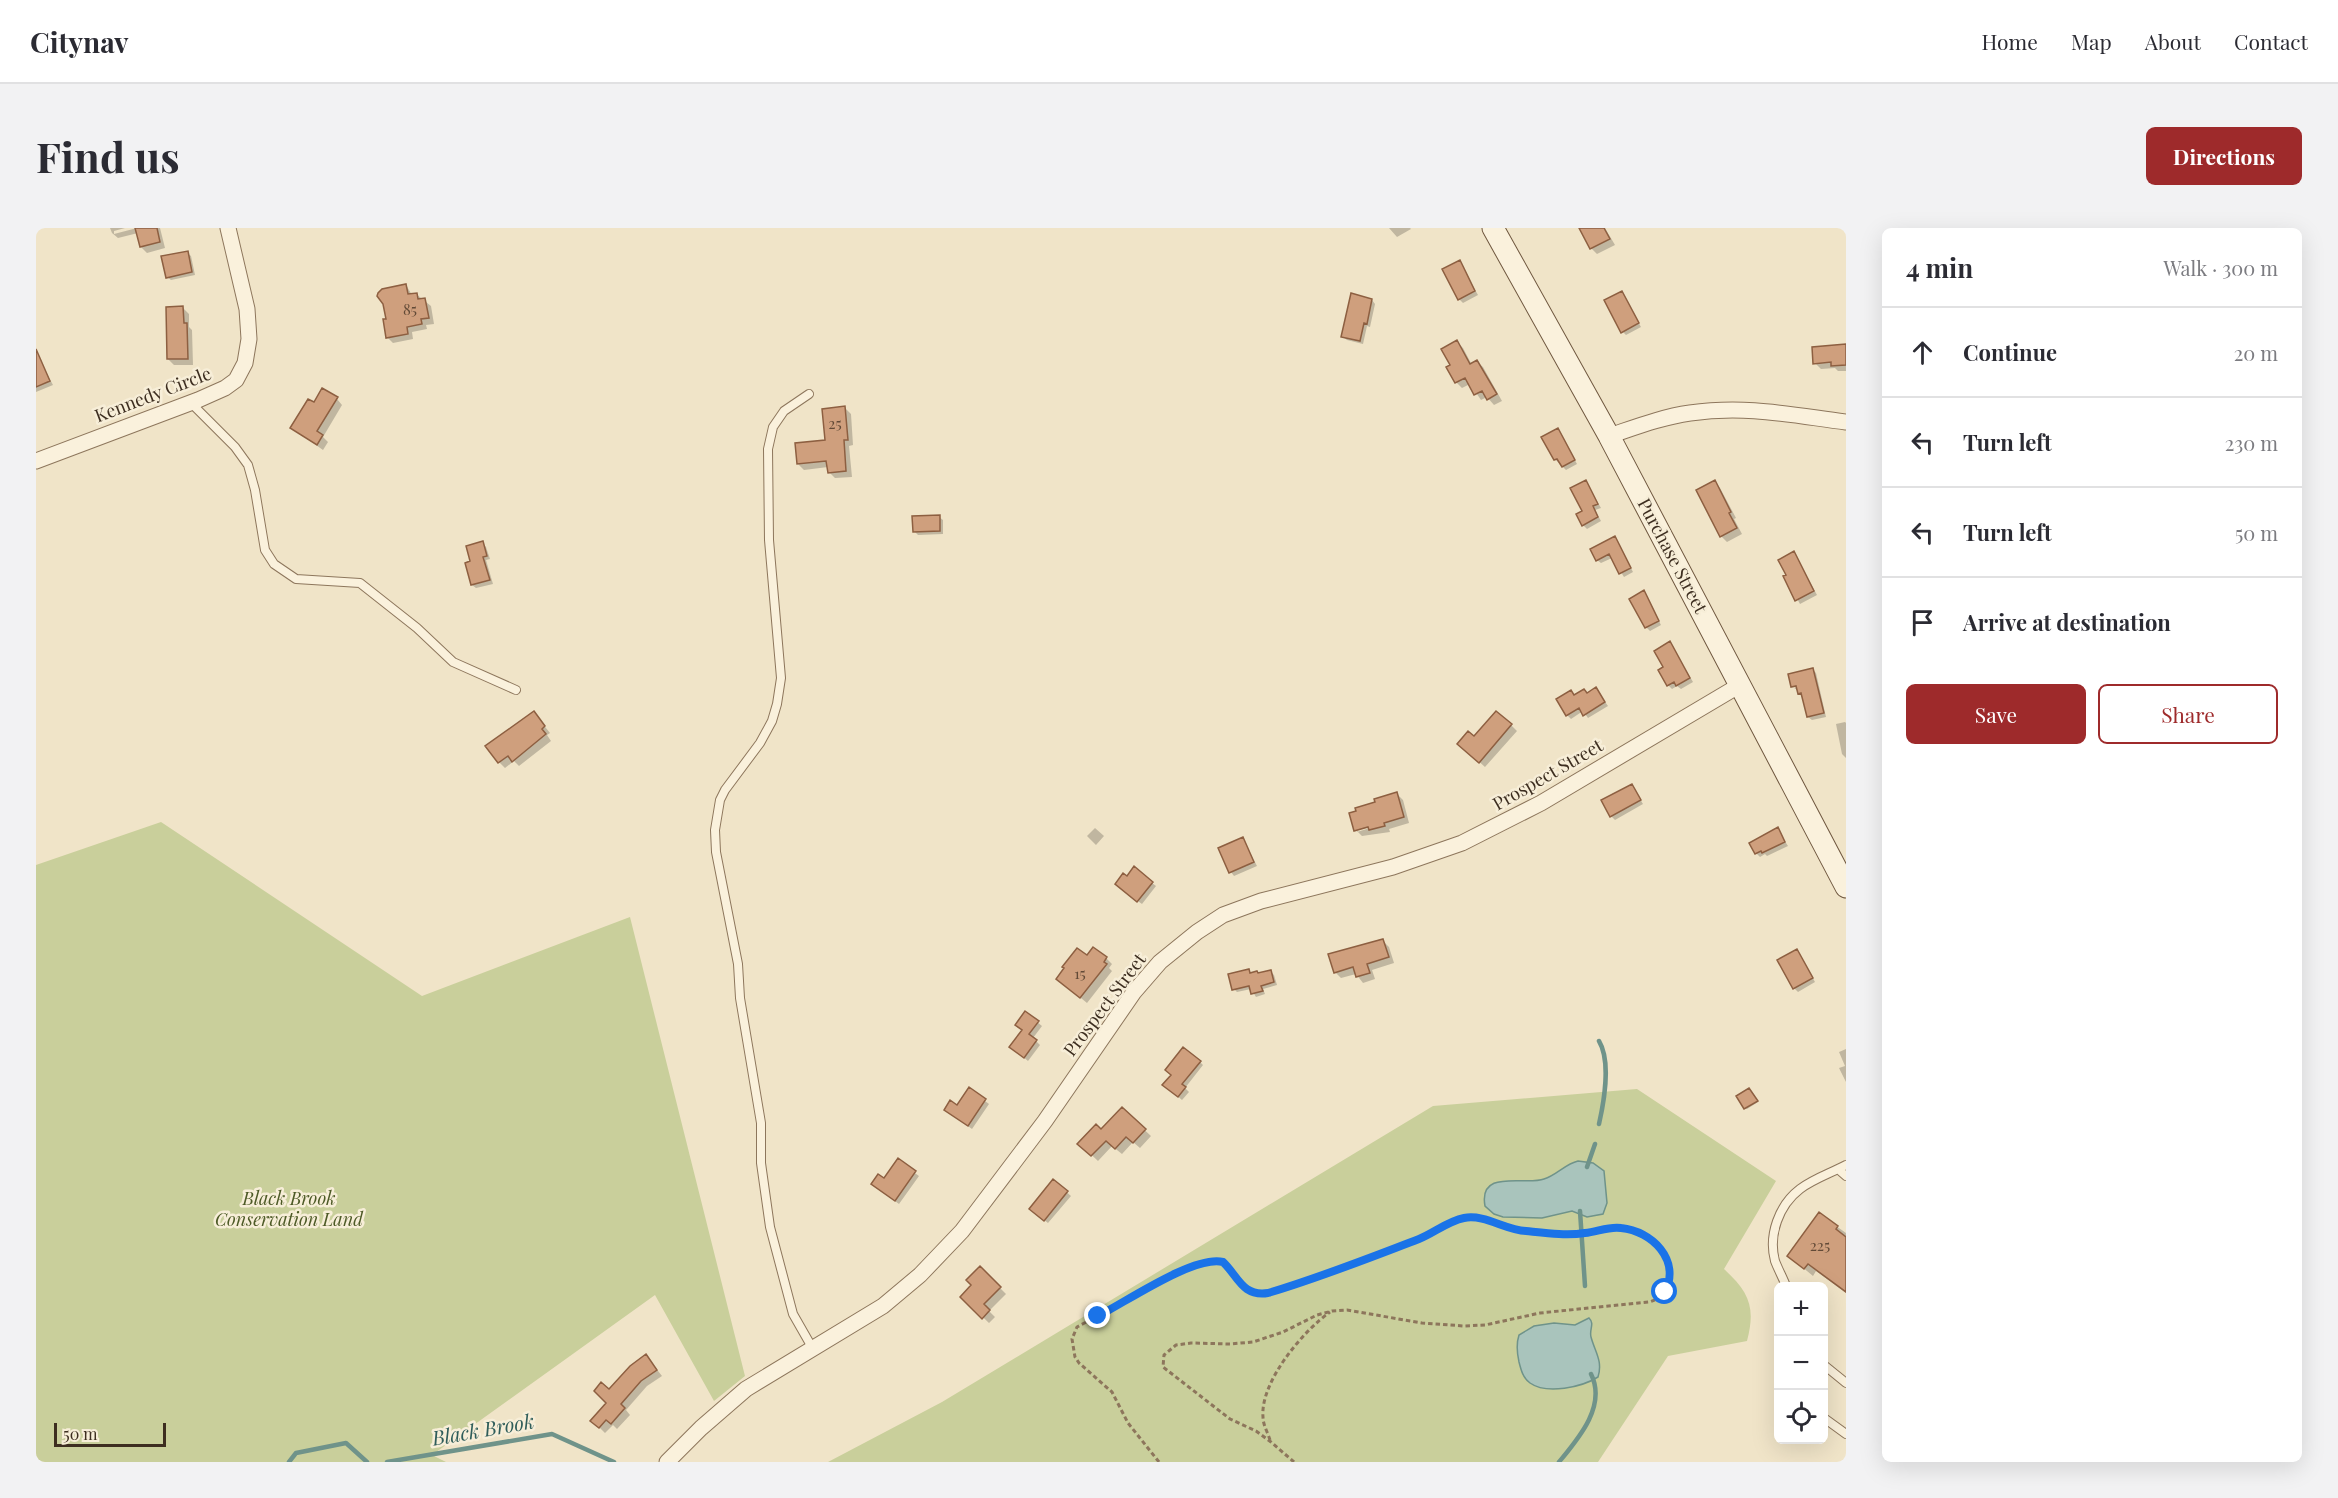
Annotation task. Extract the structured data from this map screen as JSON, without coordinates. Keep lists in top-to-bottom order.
{
  "streets": {
    "street": ["Kennedy Circle", "Purchase Street", "Prospect Street"]
  },
  "crossings": [
    ["Purchase Street", "Prospect Street"]
  ],
  "water": ["Black Brook"],
  "parks": ["Black Brook Conservation Land"],
  "house_numbers": [
    "85",
    "25",
    "15",
    "225"
  ],
  "scale_bar": "50 m",
  "page": {
    "header": "Citynav",
    "nav": [
      "Home",
      "Map",
      "About",
      "Contact"
    ],
    "buttons": [
      "Directions",
      ["Save", "Share"]
    ],
    "title": "Find us",
    "heading": ["4 min", "Walk · 300 m"],
    "list": [
      ["Continue", "20 m"],
      ["Turn left", "230 m"],
      ["Turn left", "50 m"],
      "Arrive at destination"
    ],
    "map_buttons": ["+", "−"],
    "scale": "50 m"
  }
}
